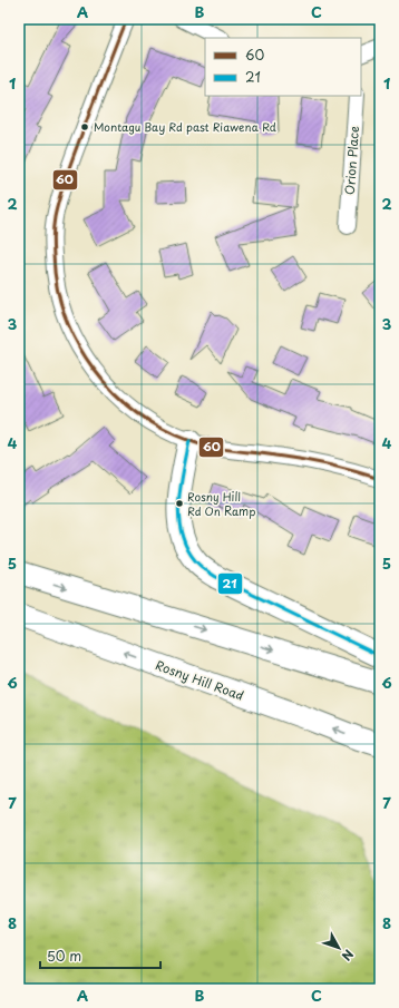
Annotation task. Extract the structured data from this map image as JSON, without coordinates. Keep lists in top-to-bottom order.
{
  "streets": {
    "main road": ["Rosny Hill Road"],
    "street": ["Orion Place"]
  },
  "places": ["Montagu Bay Rd past Riawena Rd", "Rosny Hill Rd On Ramp"],
  "lines": ["transit line 60", "transit line 21"],
  "legend": ["60", "21"],
  "scale_bar": "50 m",
  "north": "bottom right",
  "grid": {
    "columns": ["A", "B", "C"],
    "rows": [
      "1",
      "2",
      "3",
      "4",
      "5",
      "6",
      "7",
      "8"
    ]
  }
}
